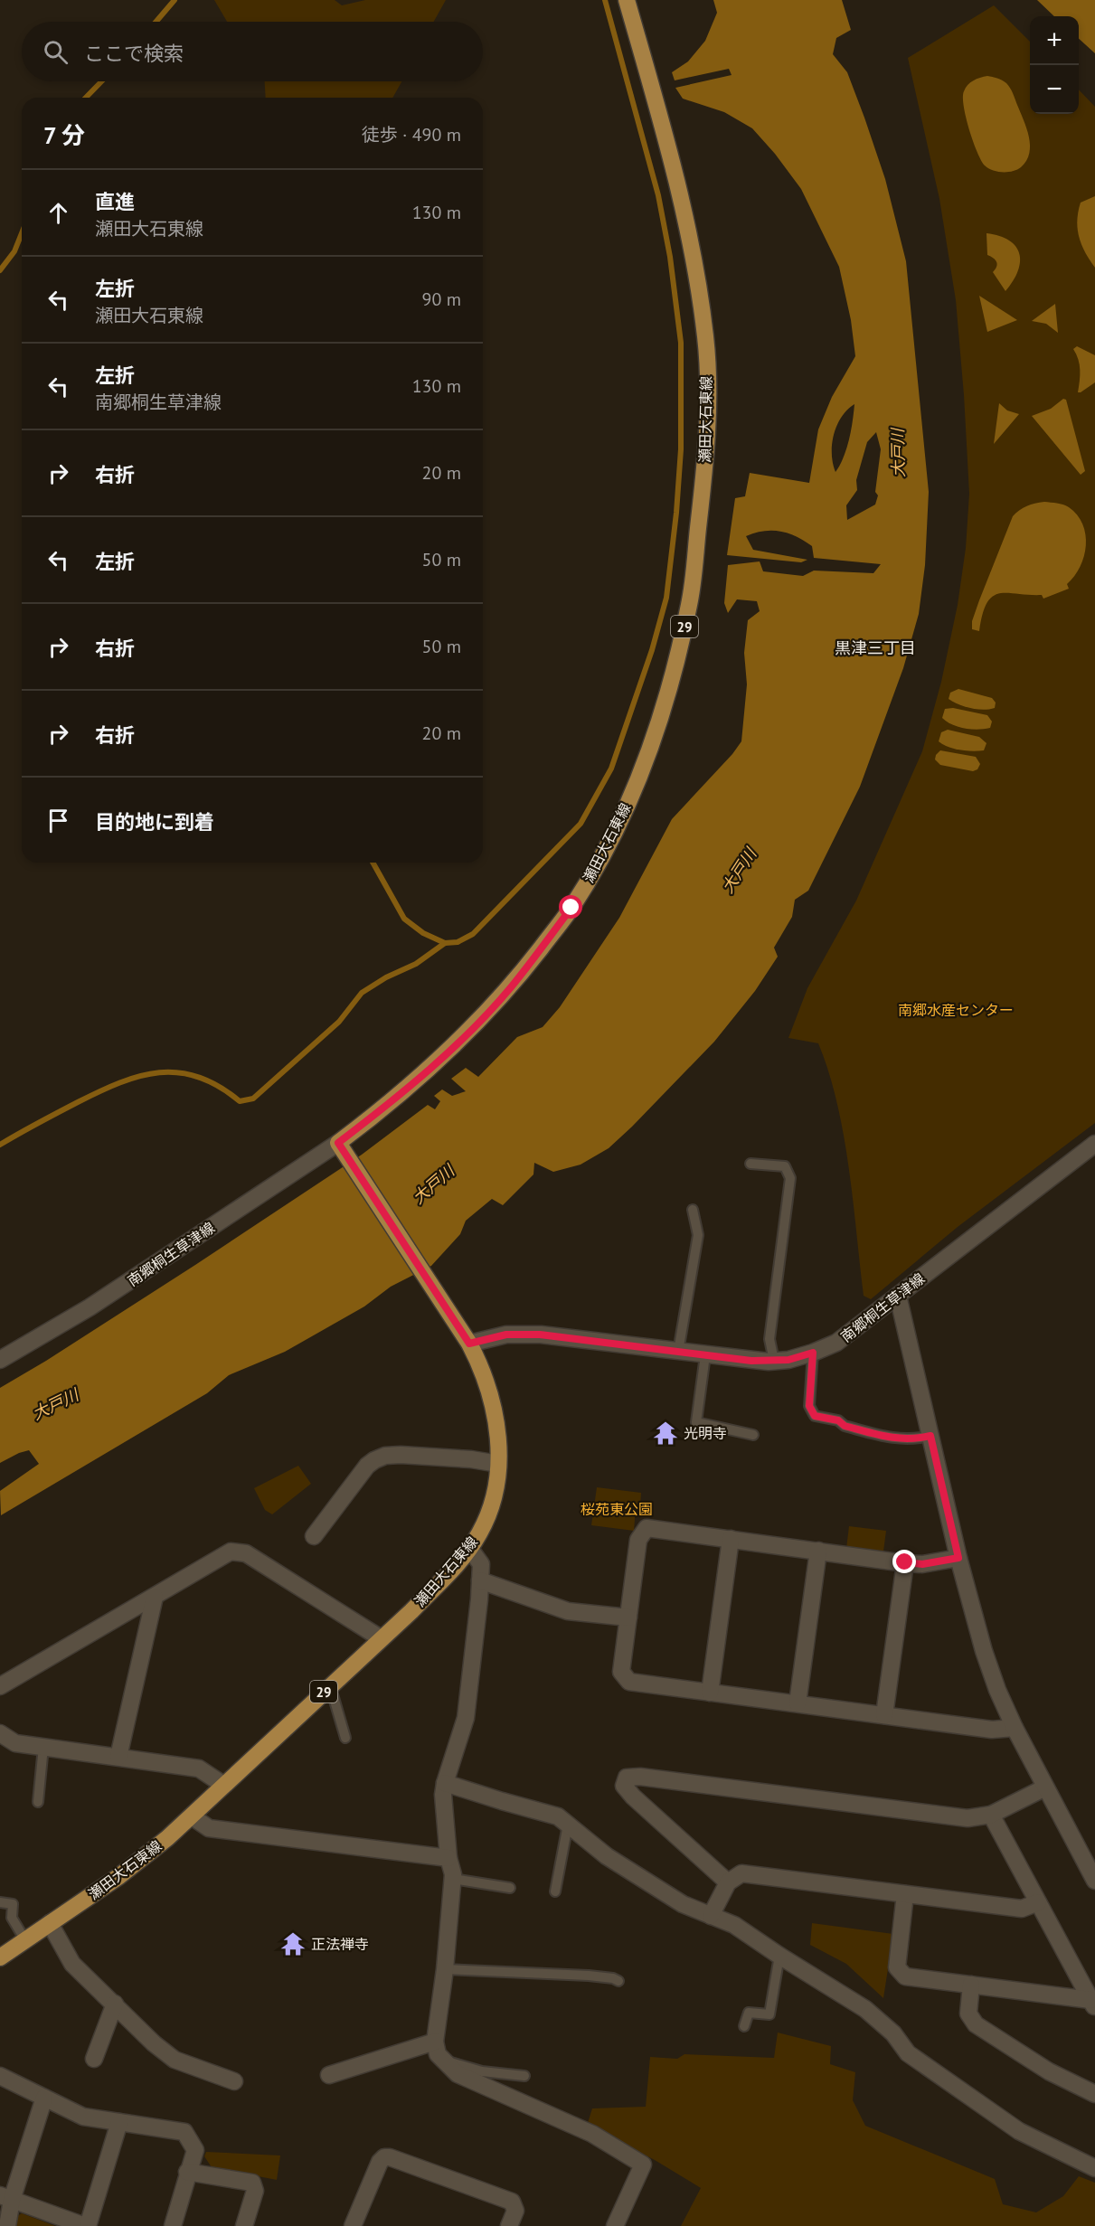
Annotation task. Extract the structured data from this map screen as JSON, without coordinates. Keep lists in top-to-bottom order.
{
  "streets": {
    "main road": ["瀬田大石東線", "29"],
    "street": ["南郷桐生草津線"]
  },
  "crossings": [
    ["瀬田大石東線", "南郷桐生草津線"]
  ],
  "districts": ["黒津三丁目"],
  "water": ["大戸川"],
  "parks": ["南郷水産センター", "桜苑東公園"],
  "places": {
    "temple": ["光明寺", "正法禅寺"]
  },
  "page": {
    "map_buttons": ["+", "−"],
    "search": "ここで検索",
    "heading": ["7 分", "徒歩 · 490 m"],
    "list": [
      ["直進", "瀬田大石東線", "130 m"],
      ["左折", "瀬田大石東線", "90 m"],
      ["左折", "南郷桐生草津線", "130 m"],
      ["右折", "20 m"],
      ["左折", "50 m"],
      ["右折", "50 m"],
      ["右折", "20 m"],
      "目的地に到着"
    ]
  }
}
